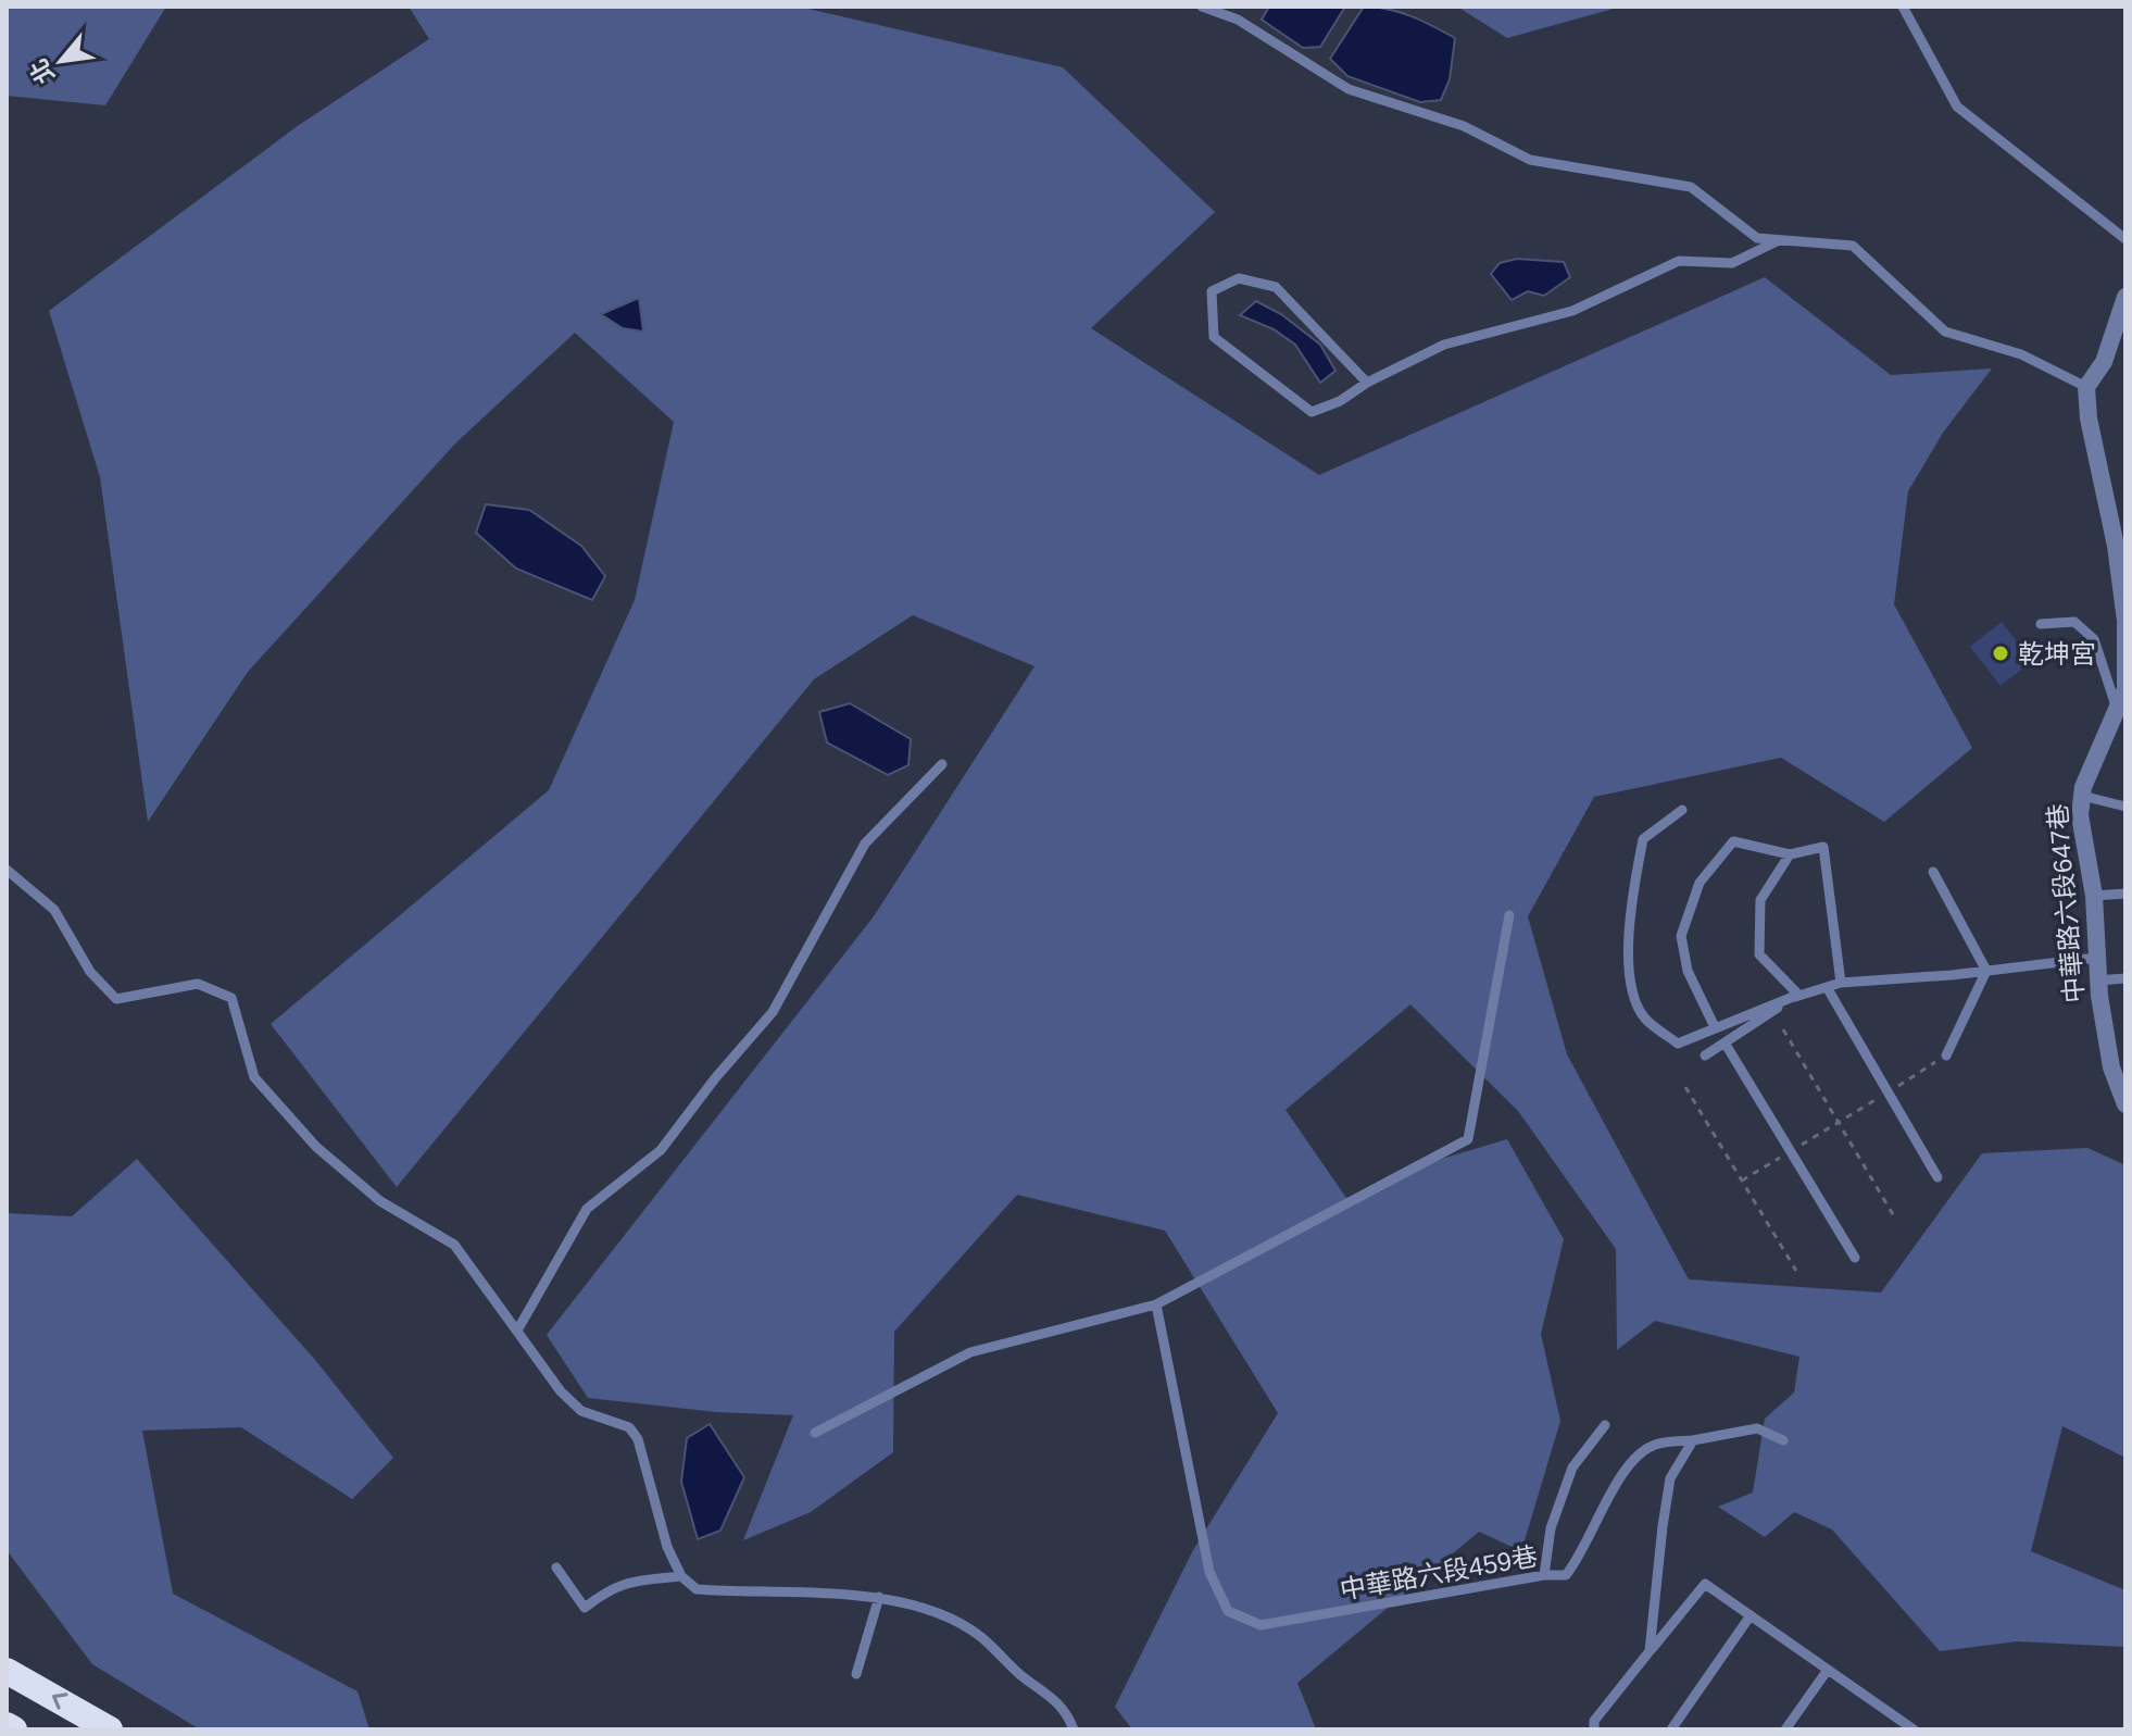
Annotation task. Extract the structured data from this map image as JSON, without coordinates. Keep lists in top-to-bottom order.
{
  "streets": {
    "street": ["中華路六段647巷"],
    "lane": ["中華路六段459巷"]
  },
  "places": ["乾坤宮"],
  "north": "bottom left"
}
